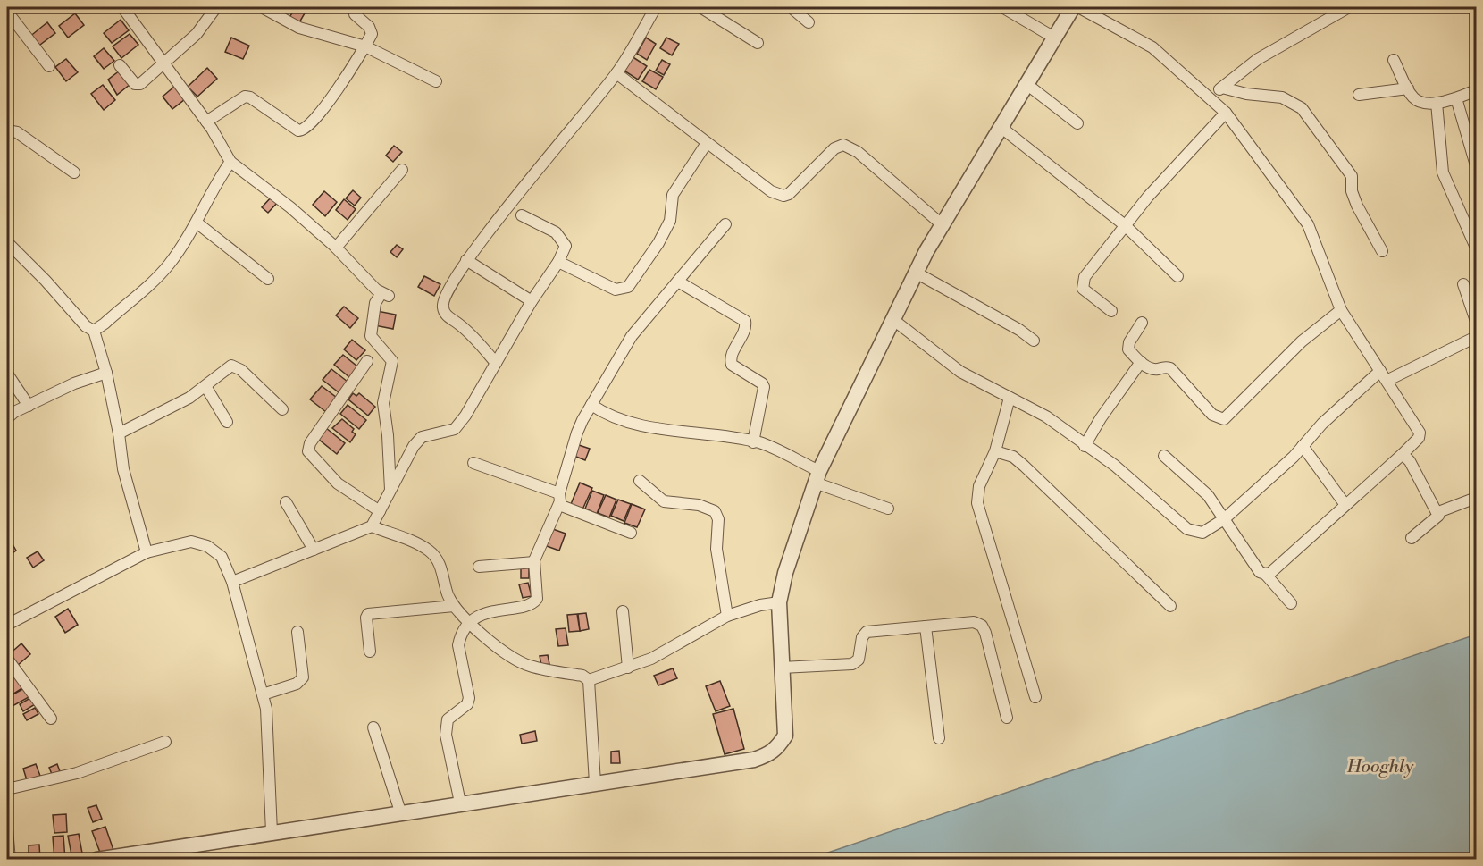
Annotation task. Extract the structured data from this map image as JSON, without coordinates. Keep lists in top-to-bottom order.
{
  "water": ["Hooghly"]
}
